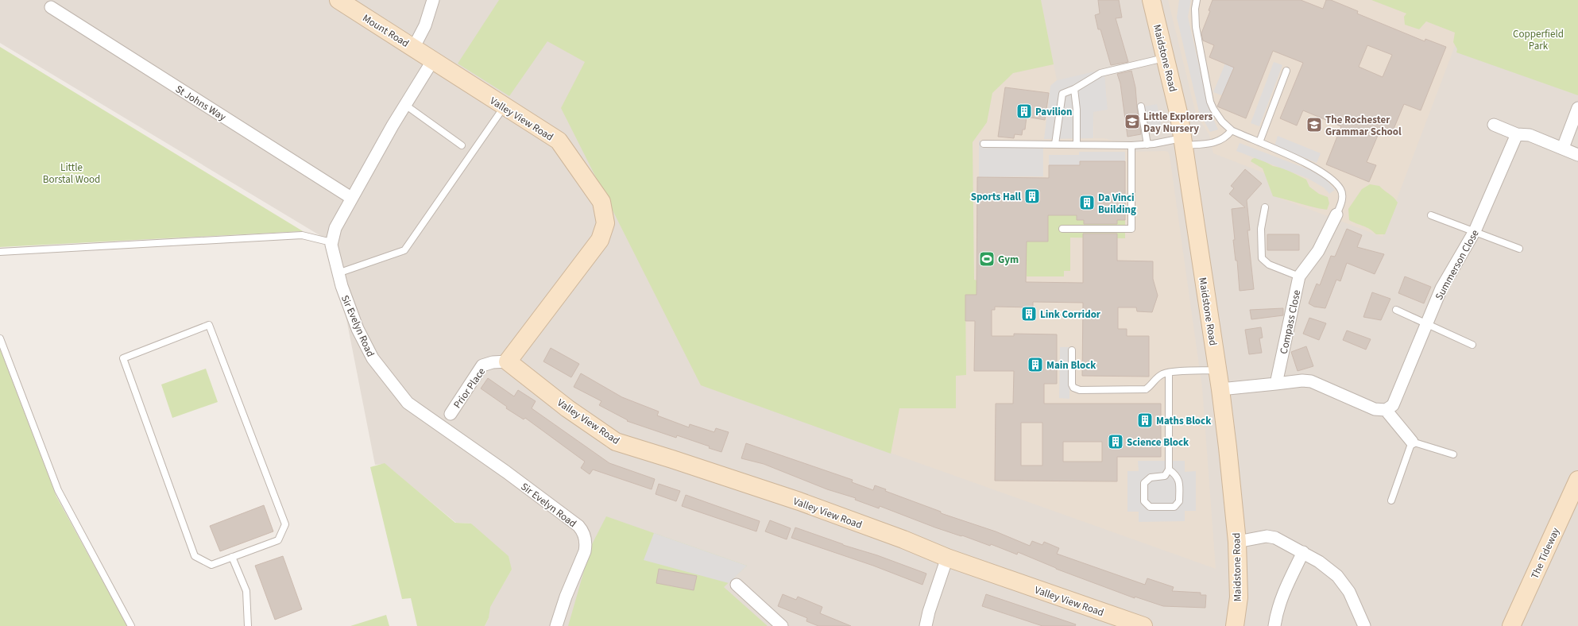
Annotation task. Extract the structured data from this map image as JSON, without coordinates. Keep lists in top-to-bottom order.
{
  "streets": {
    "street": [
      "Mount Road",
      "Maidstone Road",
      "St Johns Way",
      "Valley View Road",
      "Summerson Close",
      "Compass Close",
      "Sir Evelyn Road",
      "Prior Place",
      "The Tideway"
    ]
  },
  "crossings": [
    ["Mount Road", "Valley View Road"],
    ["Valley View Road", "Prior Place"]
  ],
  "parks": ["Copperfield Park", "Little Borstal Wood"],
  "places": {
    "building": [
      "Pavilion",
      "Sports Hall",
      "Da Vinci Building",
      "Link Corridor",
      "Main Block",
      "Maths Block",
      "Science Block"
    ],
    "school or university": ["Little Explorers Day Nursery", "The Rochester Grammar School"],
    "sports": ["Gym"]
  }
}
